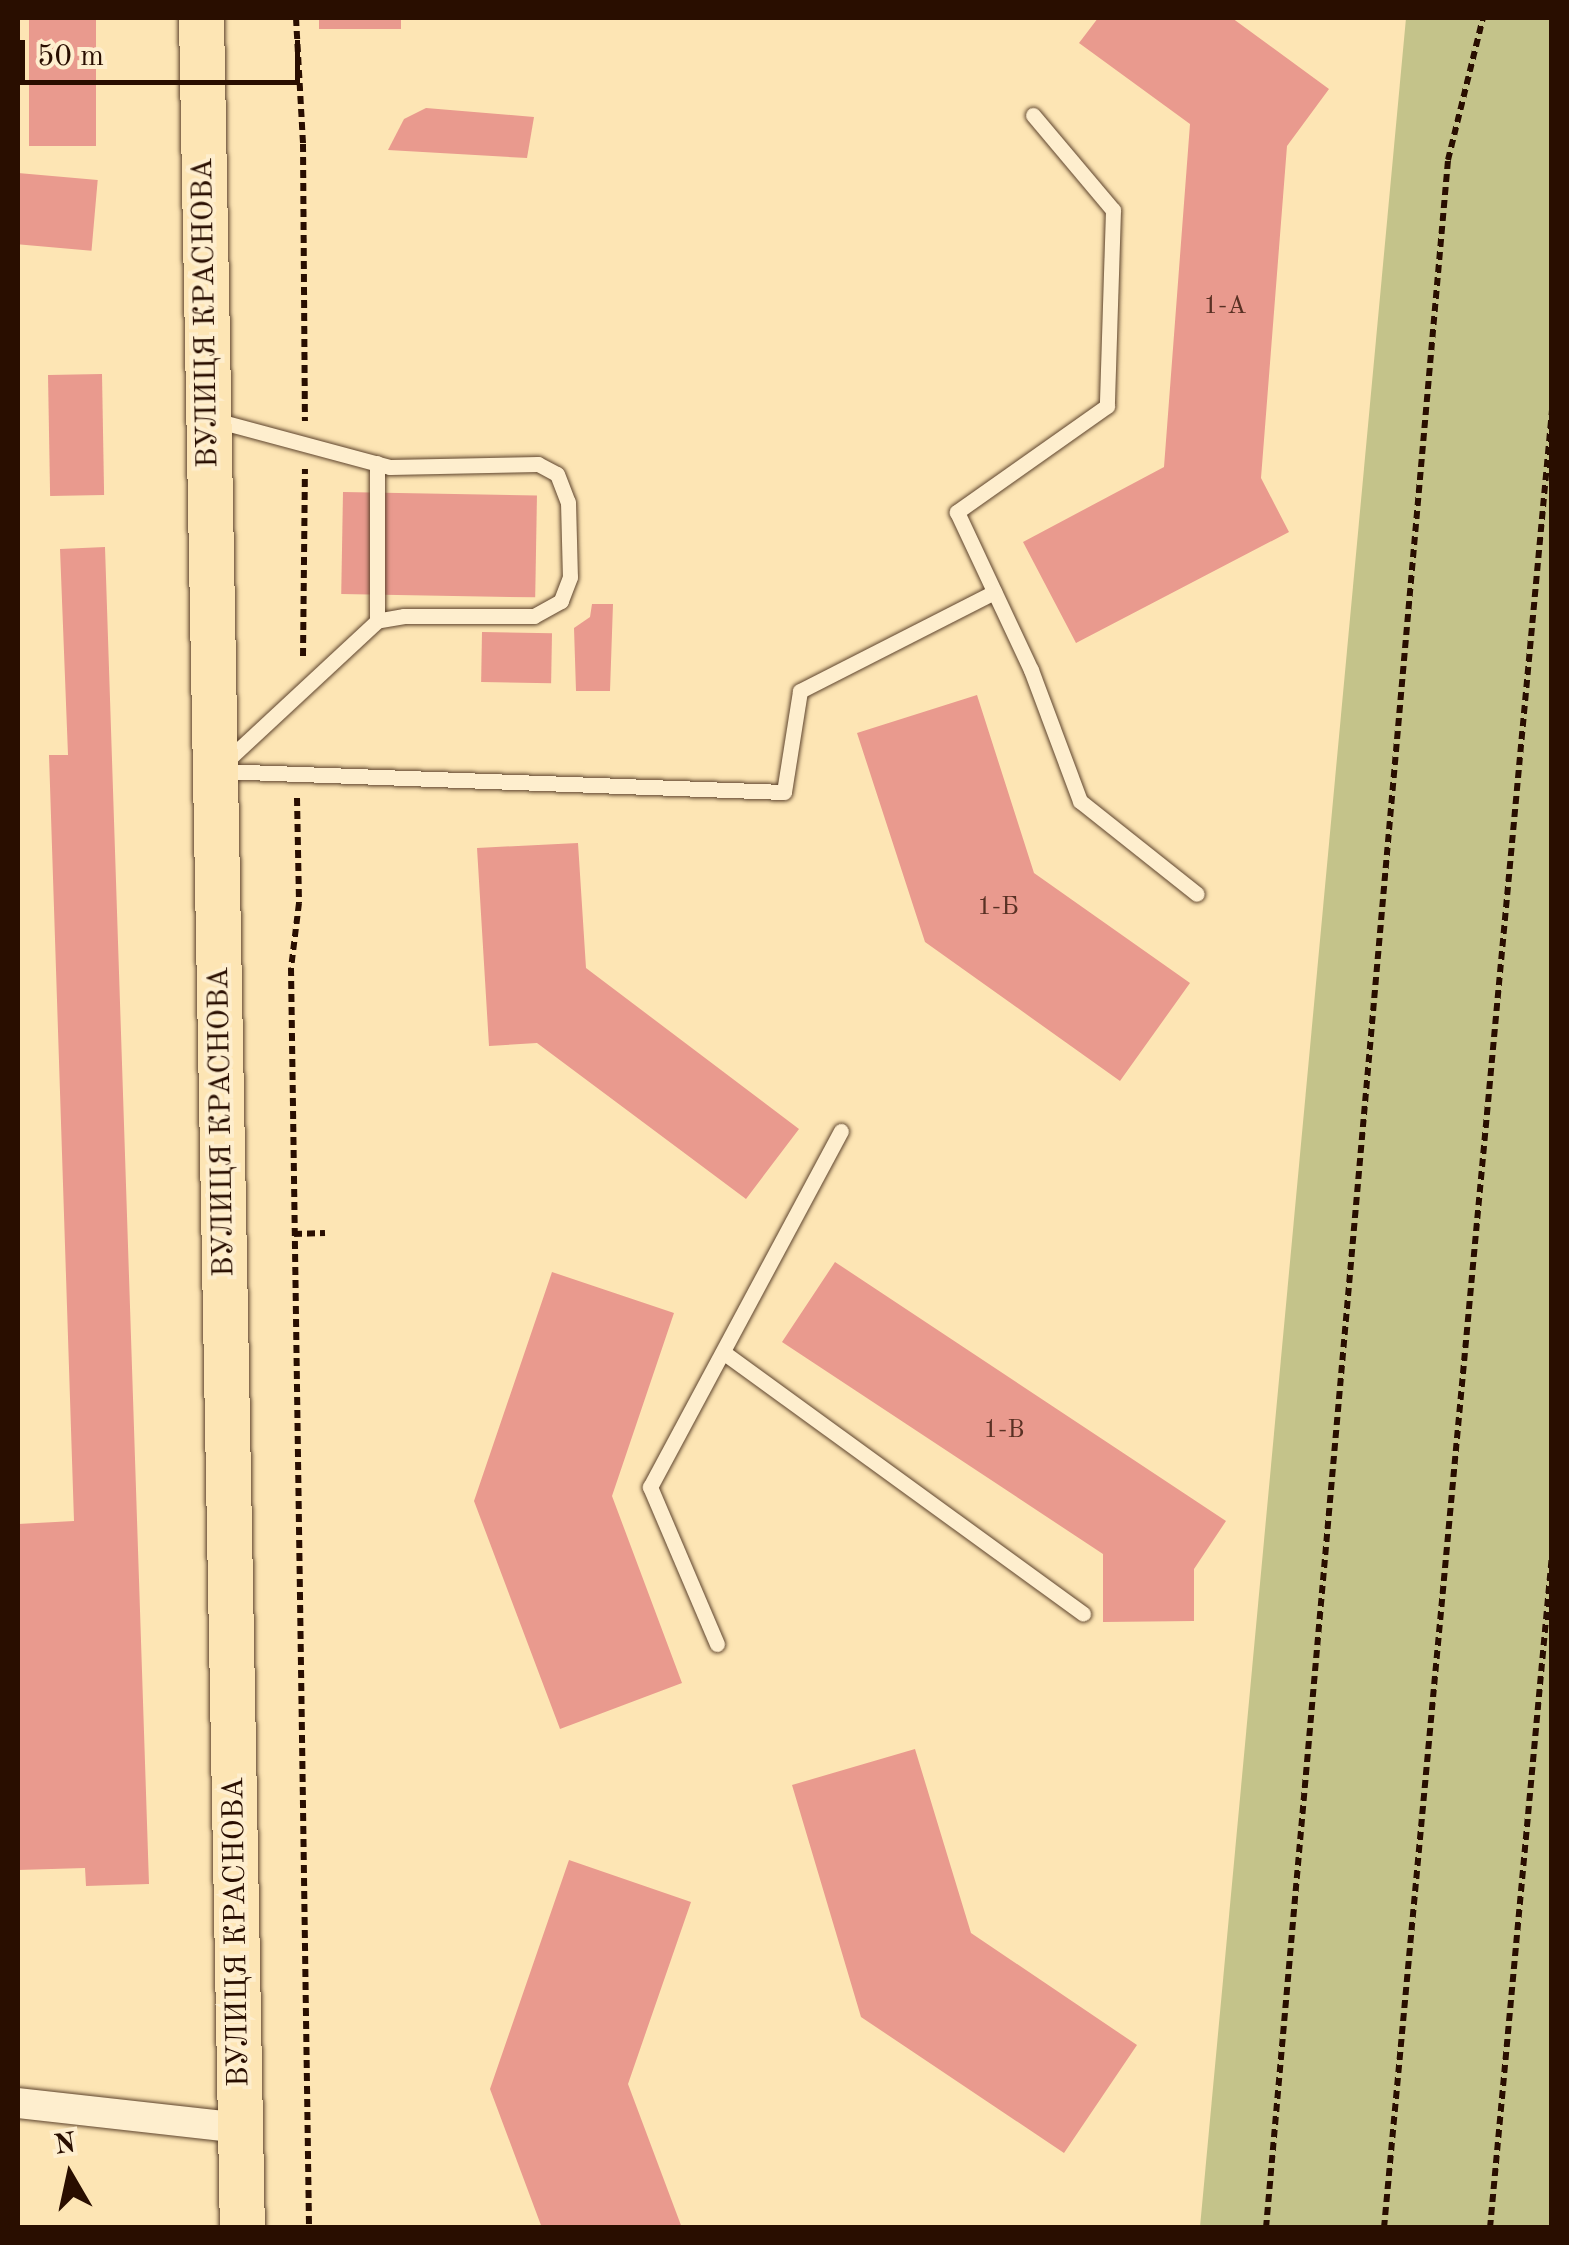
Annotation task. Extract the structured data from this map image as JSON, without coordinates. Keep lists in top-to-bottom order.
{
  "streets": {
    "main road": ["ВУЛИЦЯ КРАСНОВА"]
  },
  "house_numbers": ["1-А", "1-Б", "1-В"],
  "scale_bar": "50 m",
  "north": "top"
}
